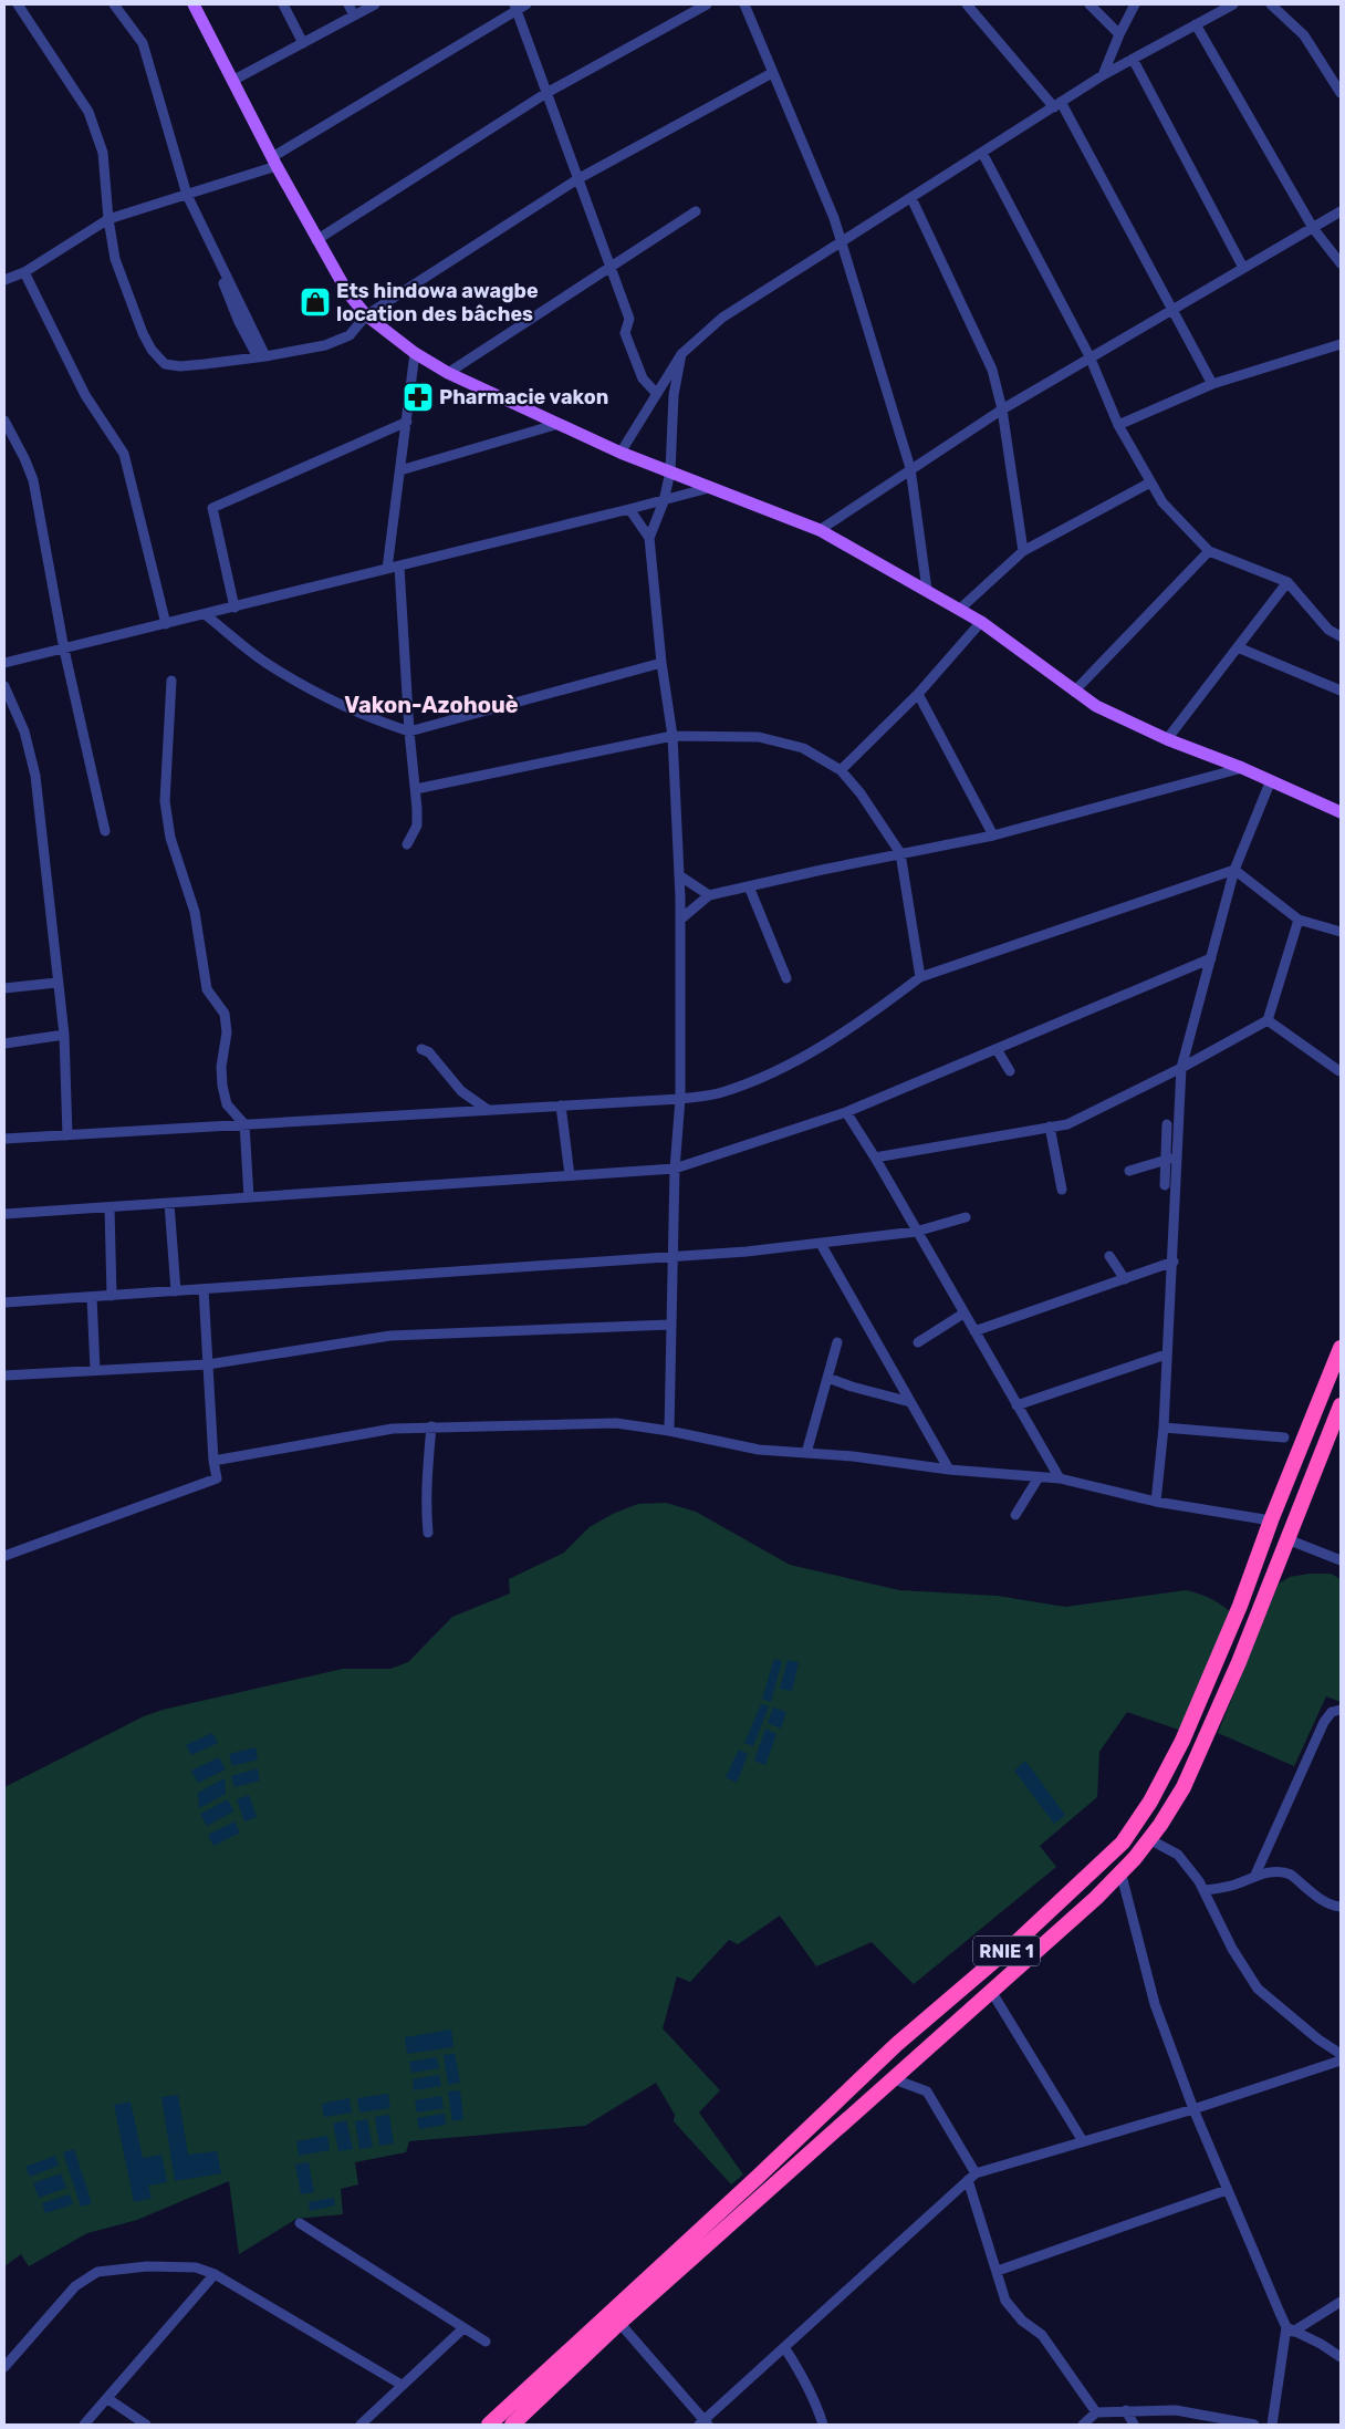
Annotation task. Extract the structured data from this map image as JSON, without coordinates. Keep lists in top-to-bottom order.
{
  "streets": {
    "highway": ["RNIE 1"]
  },
  "districts": ["Vakon-Azohouè"],
  "places": {
    "shop": ["Ets hindowa awagbe location des bâches"],
    "pharmacy": ["Pharmacie vakon"]
  }
}
